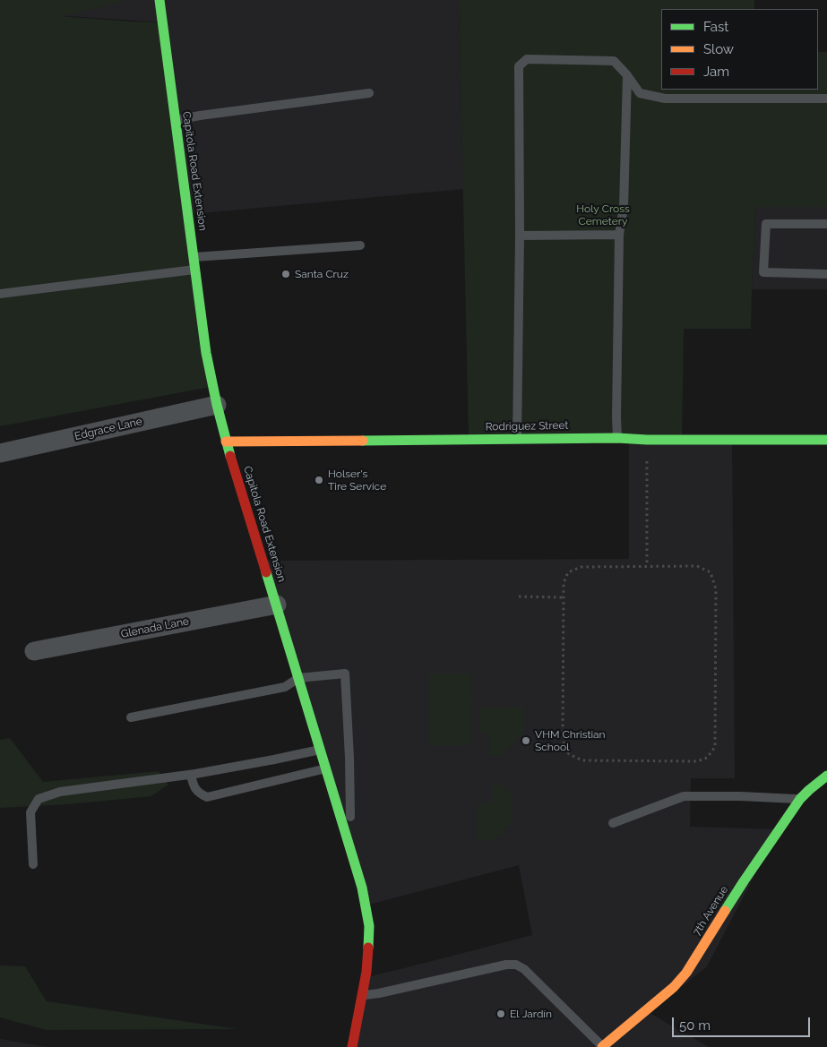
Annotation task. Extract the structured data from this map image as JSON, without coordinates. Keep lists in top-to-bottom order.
{
  "streets": {
    "street": [
      "Capitola Road Extension",
      "Rodriguez Street",
      "Edgrace Lane",
      "Glenada Lane",
      "7th Avenue"
    ]
  },
  "crossings": [
    ["Capitola Road Extension", "Rodriguez Street"],
    ["Capitola Road Extension", "Edgrace Lane"],
    ["Capitola Road Extension", "Glenada Lane"]
  ],
  "parks": ["Holy Cross Cemetery"],
  "places": [
    "Santa Cruz",
    "Holser's Tire Service",
    "VHM Christian School",
    "El Jardín"
  ],
  "legend": ["Fast", "Slow", "Jam"],
  "scale_bar": "50 m"
}
